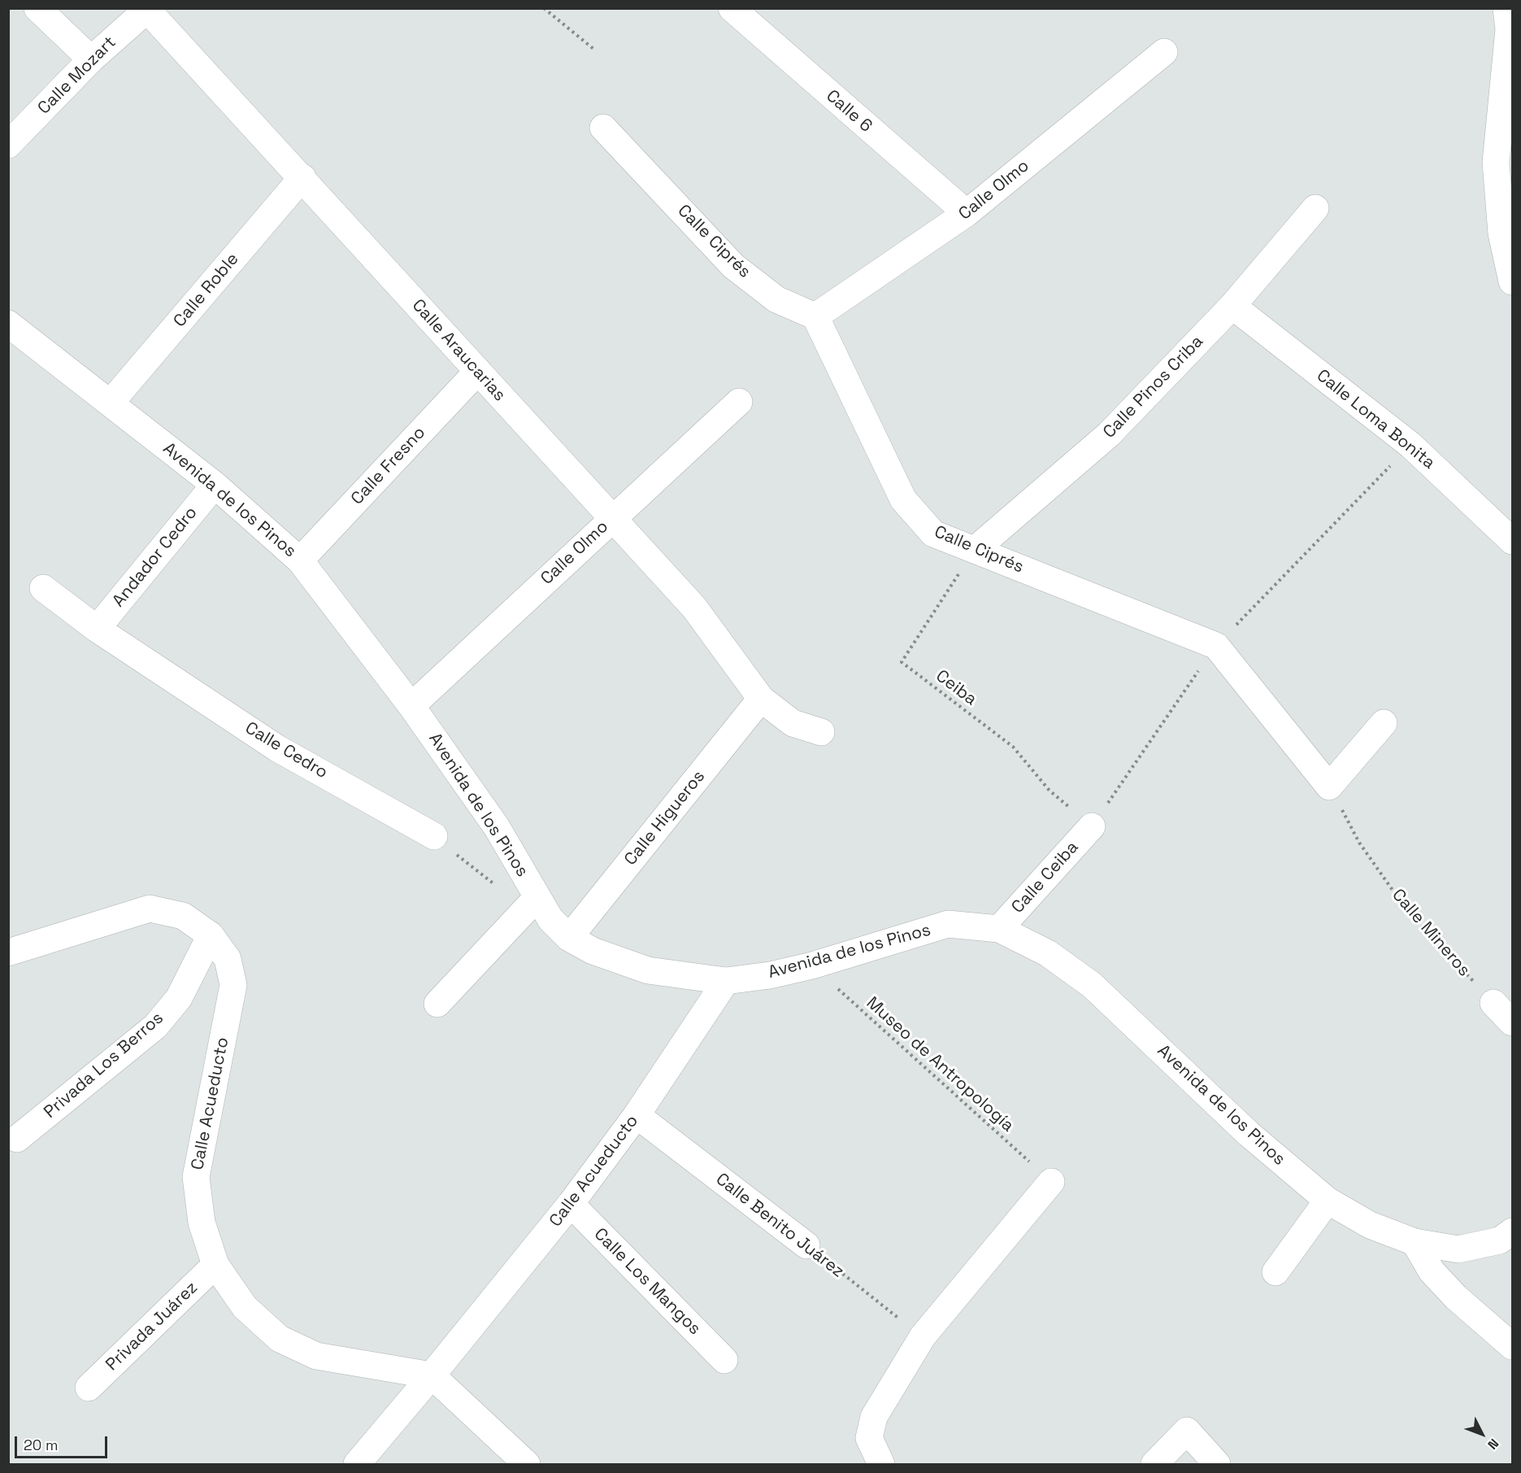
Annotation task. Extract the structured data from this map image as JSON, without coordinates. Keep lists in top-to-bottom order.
{
  "streets": {
    "street": [
      "Calle Mozart",
      "Calle 6",
      "Calle Olmo",
      "Calle Ciprés",
      "Calle Roble",
      "Calle Araucarias",
      "Calle Pinos Criba",
      "Calle Loma Bonita",
      "Calle Fresno",
      "Avenida de los Pinos",
      "Andador Cedro",
      "Calle Cedro",
      "Calle Higueros",
      "Calle Ceiba",
      "Privada Los Berros",
      "Calle Acueducto",
      "Calle Benito Juárez",
      "Calle Los Mangos",
      "Privada Juárez"
    ],
    "path": ["Ceiba", "Calle Mineros", "Museo de Antropología"]
  },
  "crossings": [
    ["Calle Mozart", "Calle Araucarias"],
    ["Calle 6", "Calle Olmo"],
    ["Calle Olmo", "Calle Ciprés"],
    ["Calle Olmo", "Calle Araucarias"],
    ["Calle Olmo", "Avenida de los Pinos"],
    ["Calle Ciprés", "Calle Pinos Criba"],
    ["Calle Ciprés", "Ceiba"],
    ["Calle Ciprés", "Calle Mineros"],
    ["Calle Roble", "Calle Araucarias"],
    ["Calle Roble", "Avenida de los Pinos"],
    ["Calle Araucarias", "Calle Fresno"],
    ["Calle Araucarias", "Calle Higueros"],
    ["Calle Pinos Criba", "Calle Loma Bonita"],
    ["Calle Pinos Criba", "Ceiba"],
    ["Calle Fresno", "Avenida de los Pinos"],
    ["Avenida de los Pinos", "Andador Cedro"],
    ["Avenida de los Pinos", "Calle Higueros"],
    ["Avenida de los Pinos", "Calle Ceiba"],
    ["Avenida de los Pinos", "Museo de Antropología"],
    ["Avenida de los Pinos", "Calle Acueducto"],
    ["Andador Cedro", "Calle Cedro"],
    ["Ceiba", "Calle Ceiba"],
    ["Privada Los Berros", "Calle Acueducto"],
    ["Calle Acueducto", "Calle Benito Juárez"],
    ["Calle Acueducto", "Calle Los Mangos"],
    ["Calle Acueducto", "Privada Juárez"]
  ],
  "scale_bar": "20 m",
  "north": "bottom right"
}
